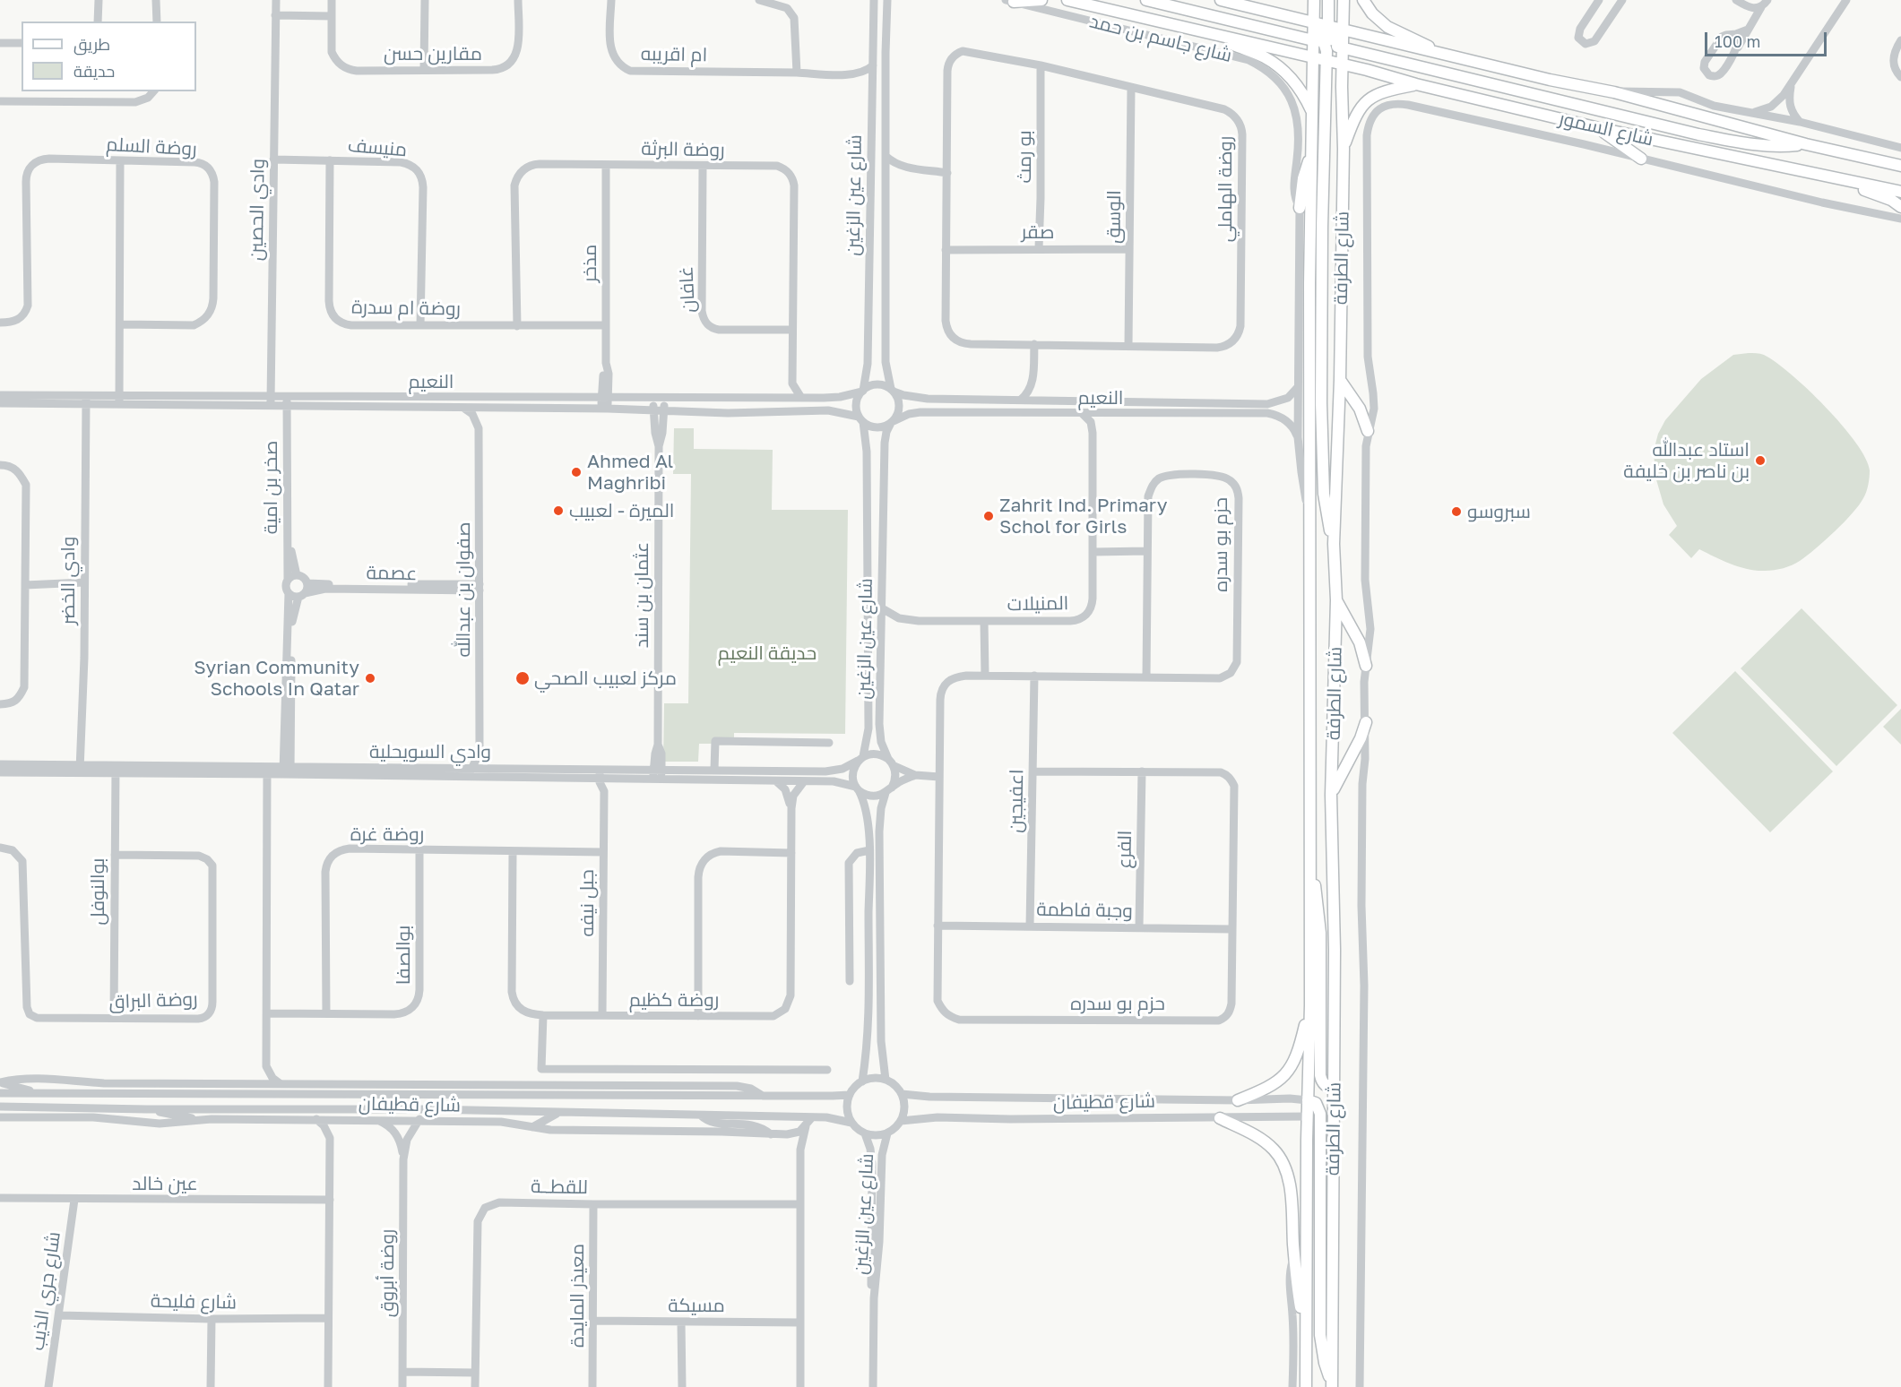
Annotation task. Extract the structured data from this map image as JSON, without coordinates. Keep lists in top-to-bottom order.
{
  "streets": {
    "main road": ["شارع جاسم بن حمد", "شارع السمور", "شارع الطرفة"],
    "street": [
      "مقارين حسن",
      "ام اقريبه",
      "روضة السلم",
      "منيسف",
      "روضة البرثة",
      "بو رمث",
      "روضة الهاملي",
      "شارع عين الزغين",
      "وادي الحصين",
      "الوسق",
      "صقر",
      "مذخر",
      "غافان",
      "روضة ام سدرة",
      "النعيم",
      "صخر بن امية",
      "حزم بو سدره",
      "عصمة",
      "وادي الخضر",
      "صفوان بن عبدالله",
      "عثمان بن سند",
      "المنيلات",
      "وادي السويحلية",
      "اعفيجين",
      "روضة غرة",
      "الفرع",
      "بوالنوفل",
      "جبل نيفه",
      "وجبة فاطمة",
      "بوالصفا",
      "روضة كظيم",
      "روضة البراق",
      "شارع قطيفان",
      "عين خالد",
      "للقطــة",
      "روضة أبروق",
      "شارع جري الذيب",
      "معيذر المايدة",
      "شارع فليحة",
      "مسيكة"
    ]
  },
  "crossings": [
    ["شارع جاسم بن حمد", "شارع السمور"],
    ["شارع جاسم بن حمد", "شارع الطرفة"],
    ["ام اقريبه", "شارع عين الزغين"],
    ["شارع السمور", "شارع الطرفة"],
    ["منيسف", "وادي الحصين"],
    ["منيسف", "روضة ام سدرة"],
    ["روضة البرثة", "مذخر"],
    ["روضة البرثة", "غافان"],
    ["روضة البرثة", "روضة ام سدرة"],
    ["بو رمث", "روضة الهاملي"],
    ["بو رمث", "صقر"],
    ["روضة الهاملي", "الوسق"],
    ["روضة الهاملي", "صقر"],
    ["شارع عين الزغين", "النعيم"],
    ["شارع عين الزغين", "المنيلات"],
    ["شارع عين الزغين", "وادي السويحلية"],
    ["شارع عين الزغين", "شارع قطيفان"],
    ["وادي الحصين", "النعيم"],
    ["الوسق", "صقر"],
    ["شارع الطرفة", "النعيم"],
    ["شارع الطرفة", "شارع قطيفان"],
    ["مذخر", "روضة ام سدرة"],
    ["مذخر", "النعيم"],
    ["النعيم", "صخر بن امية"],
    ["النعيم", "وادي الخضر"],
    ["النعيم", "صفوان بن عبدالله"],
    ["النعيم", "عثمان بن سند"],
    ["النعيم", "المنيلات"],
    ["صخر بن امية", "عصمة"],
    ["حزم بو سدره", "اعفيجين"],
    ["حزم بو سدره", "الفرع"],
    ["حزم بو سدره", "وجبة فاطمة"],
    ["عصمة", "صفوان بن عبدالله"],
    ["وادي الخضر", "وادي السويحلية"],
    ["صفوان بن عبدالله", "وادي السويحلية"],
    ["عثمان بن سند", "وادي السويحلية"],
    ["وادي السويحلية", "بوالنوفل"],
    ["وادي السويحلية", "جبل نيفه"],
    ["وادي السويحلية", "روضة كظيم"],
    ["اعفيجين", "وجبة فاطمة"],
    ["روضة غرة", "جبل نيفه"],
    ["روضة غرة", "بوالصفا"],
    ["روضة غرة", "روضة كظيم"],
    ["الفرع", "وجبة فاطمة"],
    ["بوالنوفل", "روضة البراق"],
    ["جبل نيفه", "روضة كظيم"],
    ["شارع قطيفان", "روضة أبروق"],
    ["عين خالد", "شارع جري الذيب"],
    ["للقطــة", "معيذر المايدة"],
    ["شارع جري الذيب", "شارع فليحة"],
    ["معيذر المايدة", "مسيكة"]
  ],
  "parks": ["حديقة النعيم"],
  "places": [
    "استاد عبدالله بن ناصر بن خليفة",
    "Ahmed Al Maghribi",
    "الميرة - لعبيب",
    "سبروسو",
    "Zahrit Ind. Primary Schol for Girls",
    "Syrian Community Schools In Qatar",
    "مركز لعبيب الصحي"
  ],
  "legend": ["طريق", "حديقة"],
  "scale_bar": "100 m"
}
